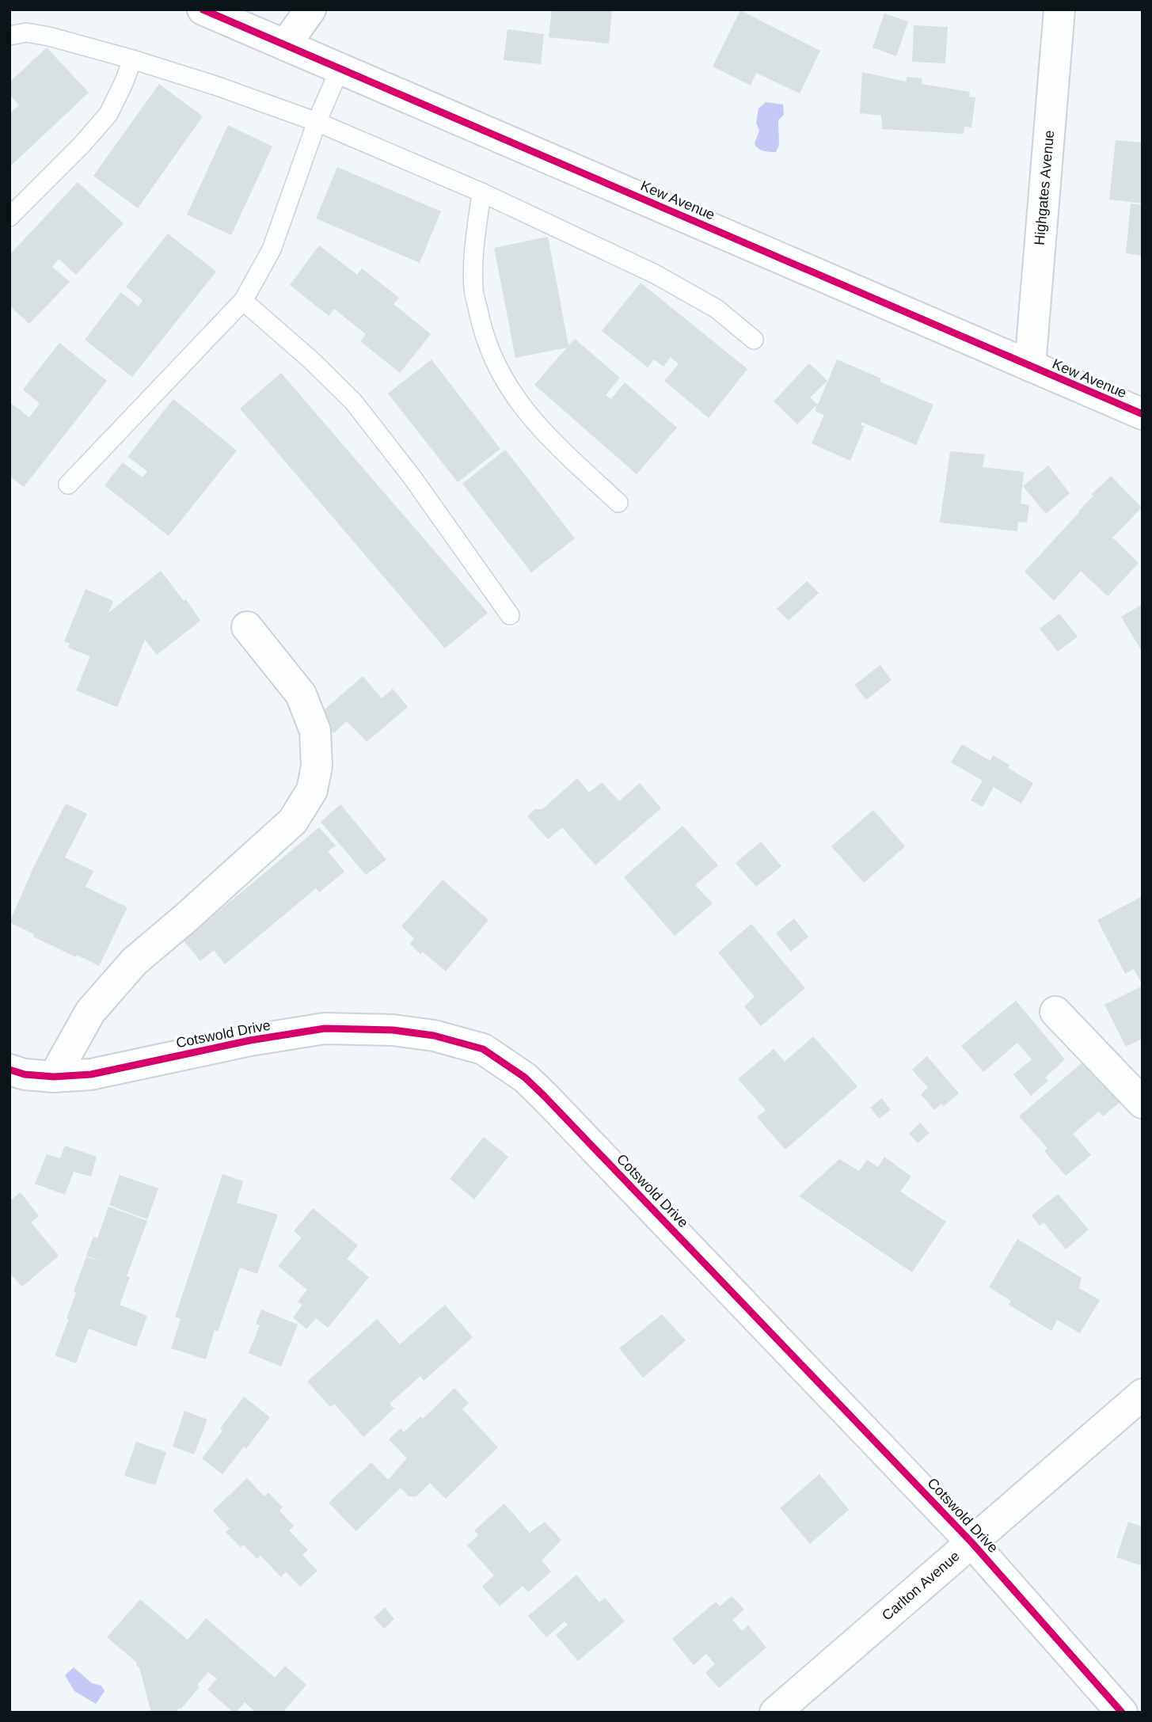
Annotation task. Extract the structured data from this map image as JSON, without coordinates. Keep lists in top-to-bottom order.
{
  "streets": {
    "street": [
      "Highgates Avenue",
      "Kew Avenue",
      "Cotswold Drive",
      "Carlton Avenue"
    ]
  },
  "crossings": [
    ["Highgates Avenue", "Kew Avenue"],
    ["Cotswold Drive", "Carlton Avenue"]
  ]
}
